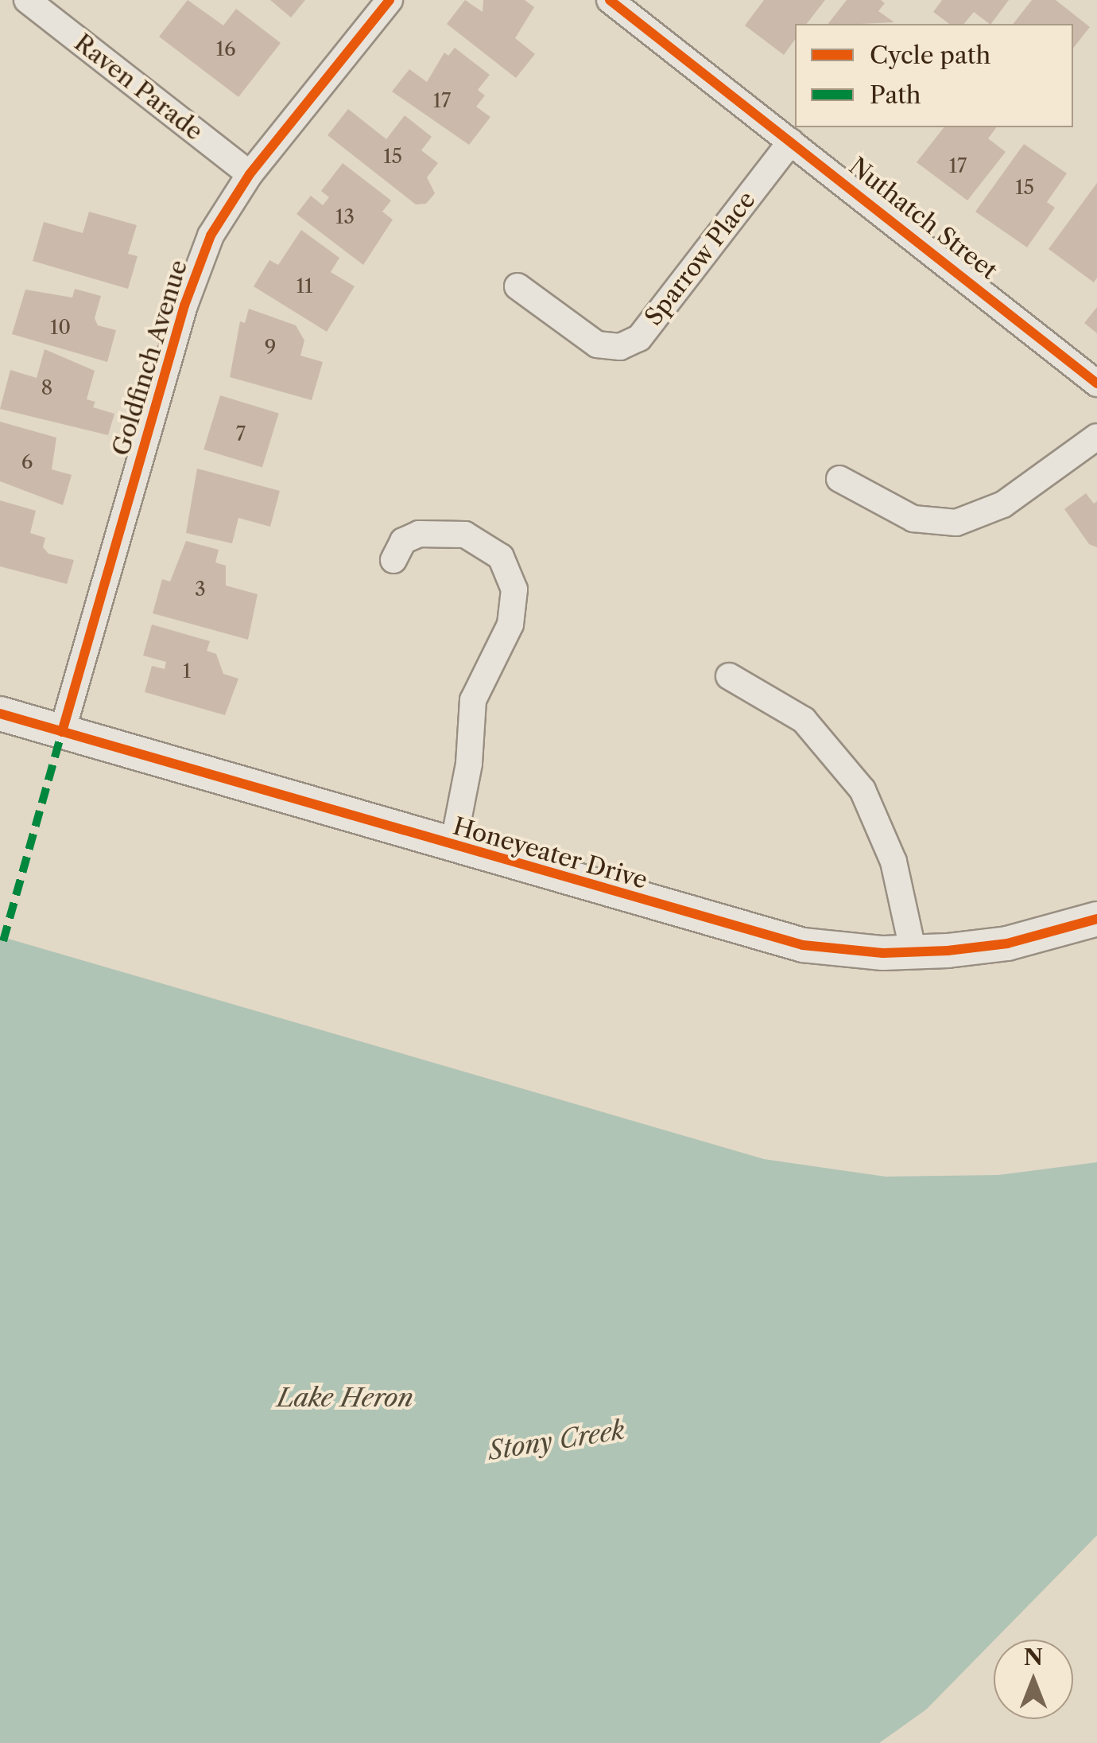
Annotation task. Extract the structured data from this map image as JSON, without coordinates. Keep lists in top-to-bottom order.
{
  "streets": {
    "street": [
      "Raven Parade",
      "Nuthatch Street",
      "Sparrow Place",
      "Goldfinch Avenue",
      "Honeyeater Drive"
    ]
  },
  "crossings": [
    ["Raven Parade", "Goldfinch Avenue"],
    ["Nuthatch Street", "Sparrow Place"],
    ["Goldfinch Avenue", "Honeyeater Drive"]
  ],
  "water": ["Lake Heron", "Stony Creek"],
  "house_numbers": [
    "16",
    "17",
    "15",
    "17",
    "15",
    "13",
    "11",
    "10",
    "9",
    "8",
    "7",
    "6",
    "3",
    "1"
  ],
  "legend": ["Cycle path", "Path"],
  "north": "top"
}
